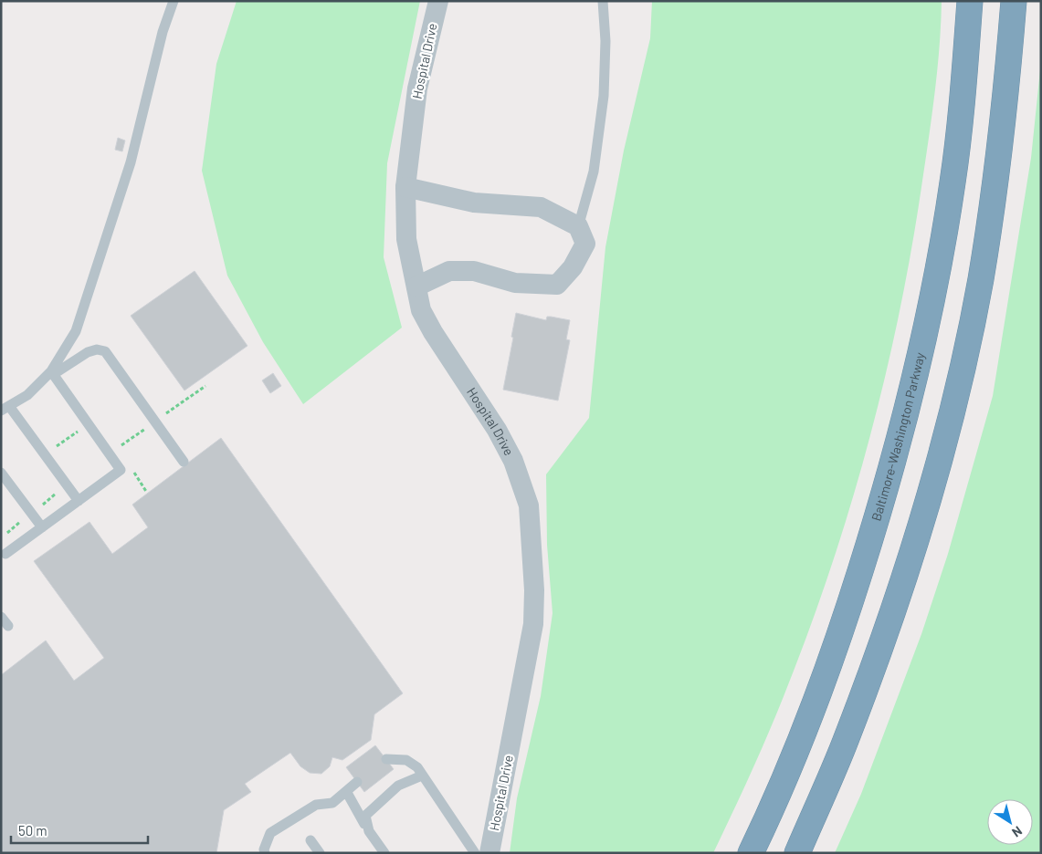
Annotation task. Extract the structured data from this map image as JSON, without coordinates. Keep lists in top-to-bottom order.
{
  "streets": {
    "highway": ["Baltimore-Washington Parkway"],
    "street": ["Hospital Drive"]
  },
  "scale_bar": "50 m",
  "north": "bottom right"
}
